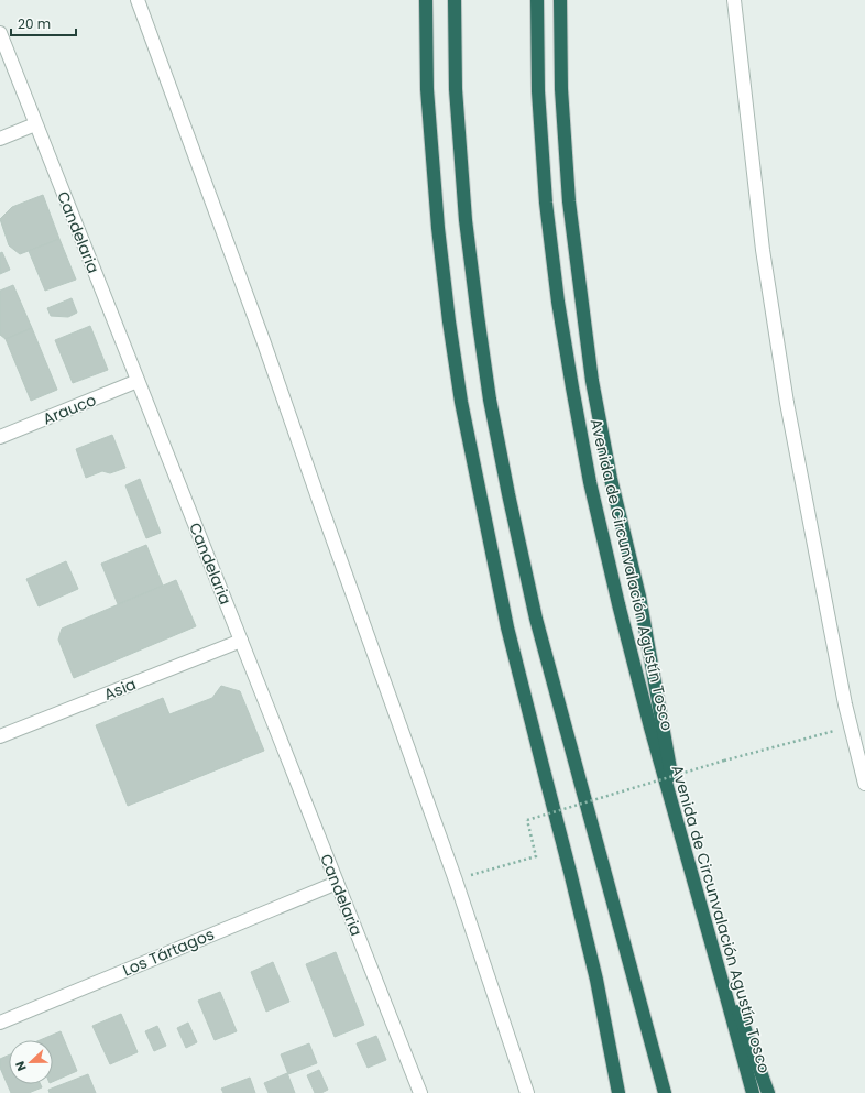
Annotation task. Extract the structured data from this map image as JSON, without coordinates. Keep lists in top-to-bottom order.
{
  "streets": {
    "highway": ["Avenida de Circunvalación Agustín Tosco"],
    "street": [
      "Candelaria",
      "Arauco",
      "Asia",
      "Los Tártagos"
    ]
  },
  "crossings": [
    ["Candelaria", "Arauco"],
    ["Candelaria", "Asia"],
    ["Candelaria", "Los Tártagos"]
  ],
  "scale_bar": "20 m",
  "north": "left"
}
